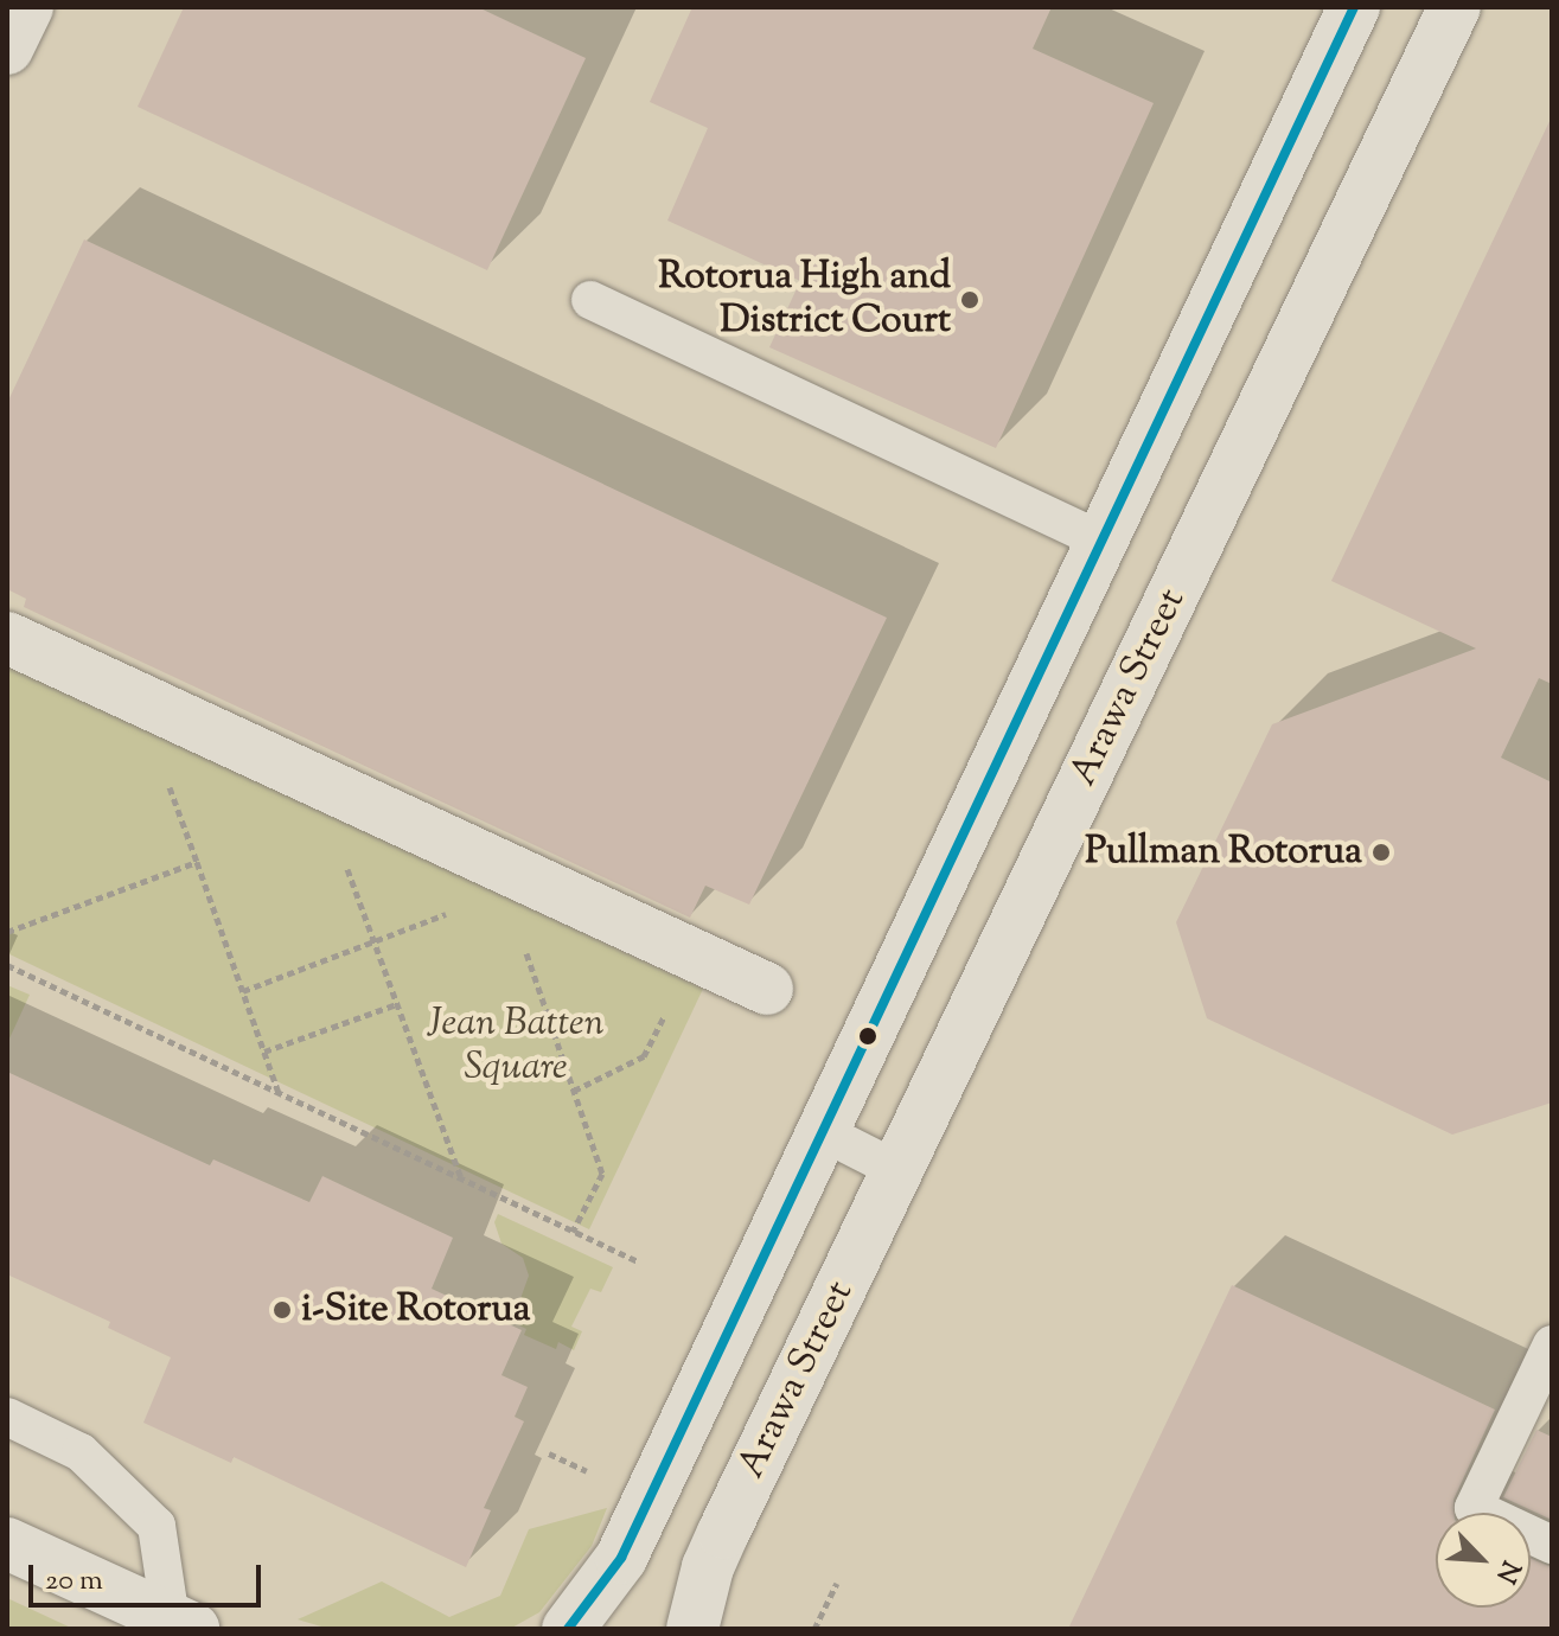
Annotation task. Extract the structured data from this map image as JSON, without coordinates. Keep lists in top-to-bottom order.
{
  "streets": {
    "main road": ["Arawa Street"]
  },
  "parks": ["Jean Batten Square"],
  "places": ["Rotorua High and District Court", "Pullman Rotorua", "i-Site Rotorua"],
  "scale_bar": "20 m",
  "north": "bottom right"
}
